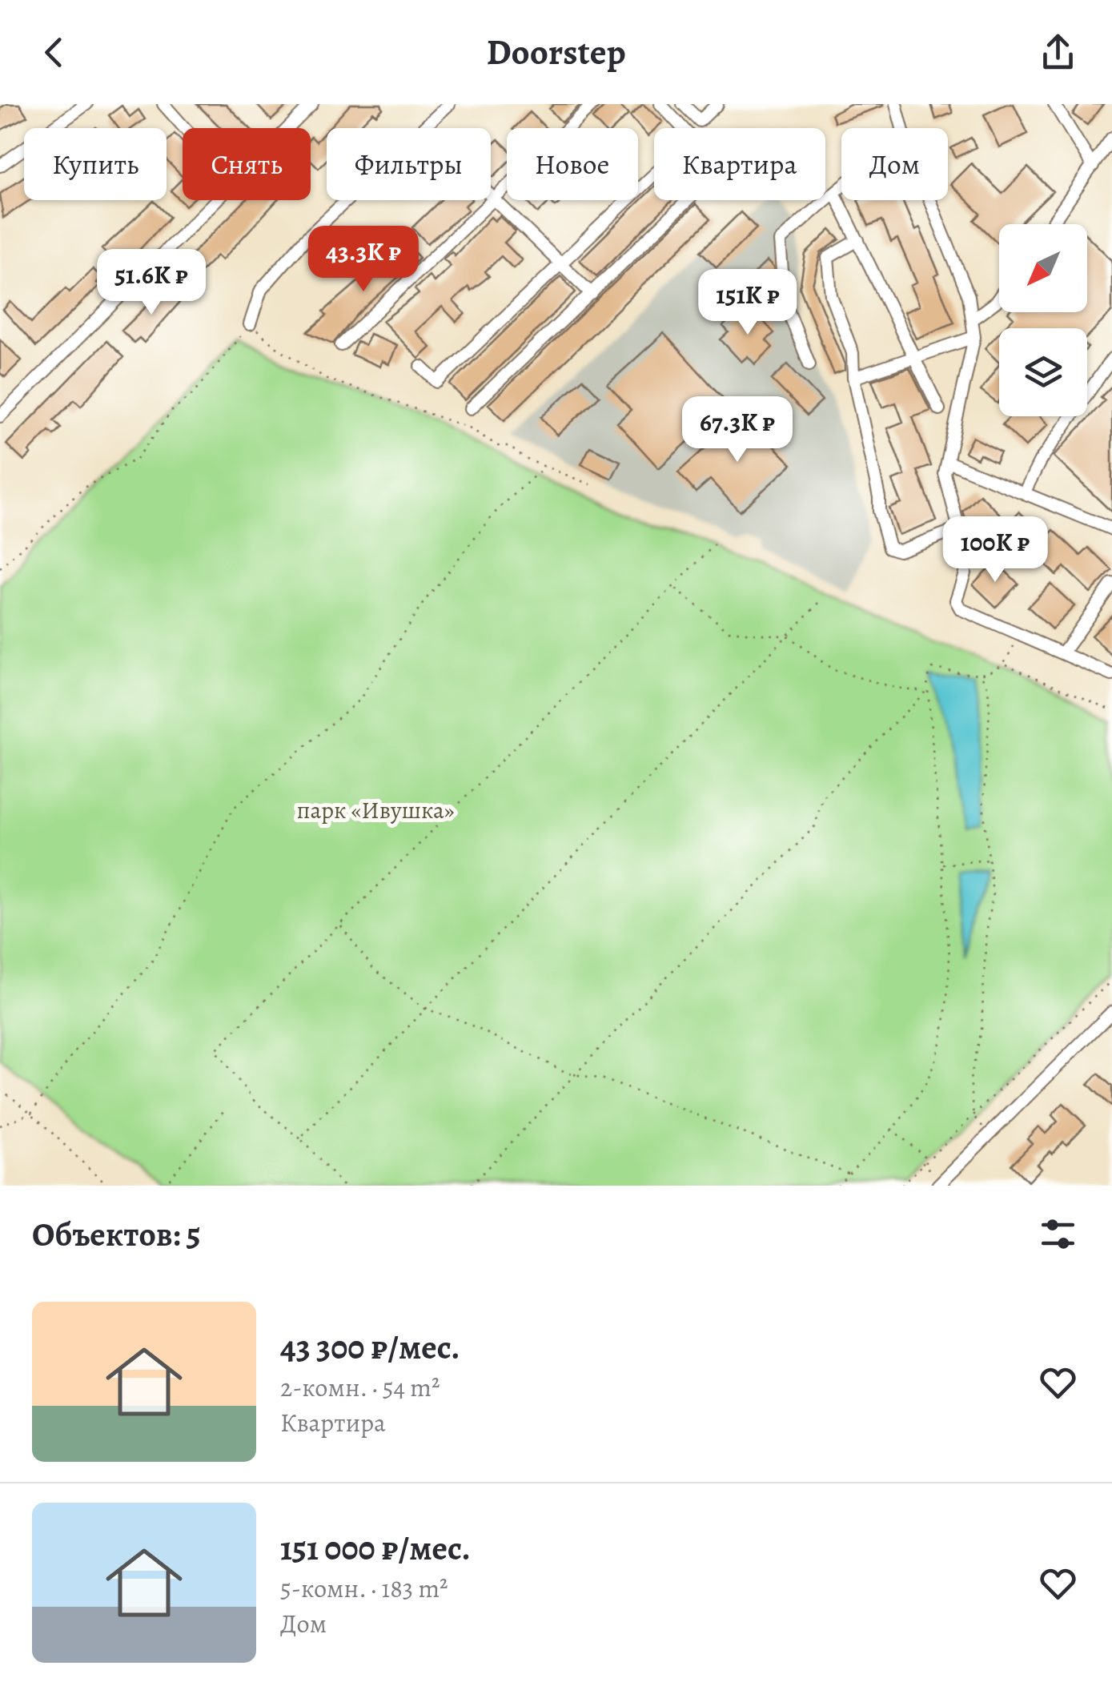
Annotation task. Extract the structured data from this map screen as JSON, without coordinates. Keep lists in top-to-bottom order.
{
  "parks": ["парк «Ивушка»"],
  "north": "bottom left",
  "page": {
    "header": "Doorstep",
    "chip": [
      "Купить",
      "Снять",
      "Фильтры",
      "Новое",
      "Квартира",
      "Дом"
    ],
    "price": [
      "43.3K ₽",
      "51.6K ₽",
      "151K ₽",
      "67.3K ₽",
      "100K ₽"
    ],
    "heading": "Объектов: 5",
    "list": [
      {
        "name": "43 300 ₽/мес.",
        "note": "2-комн. · 54 m² · Квартира"
      },
      {
        "name": "151 000 ₽/мес.",
        "note": "5-комн. · 183 m² · Дом"
      }
    ]
  }
}
